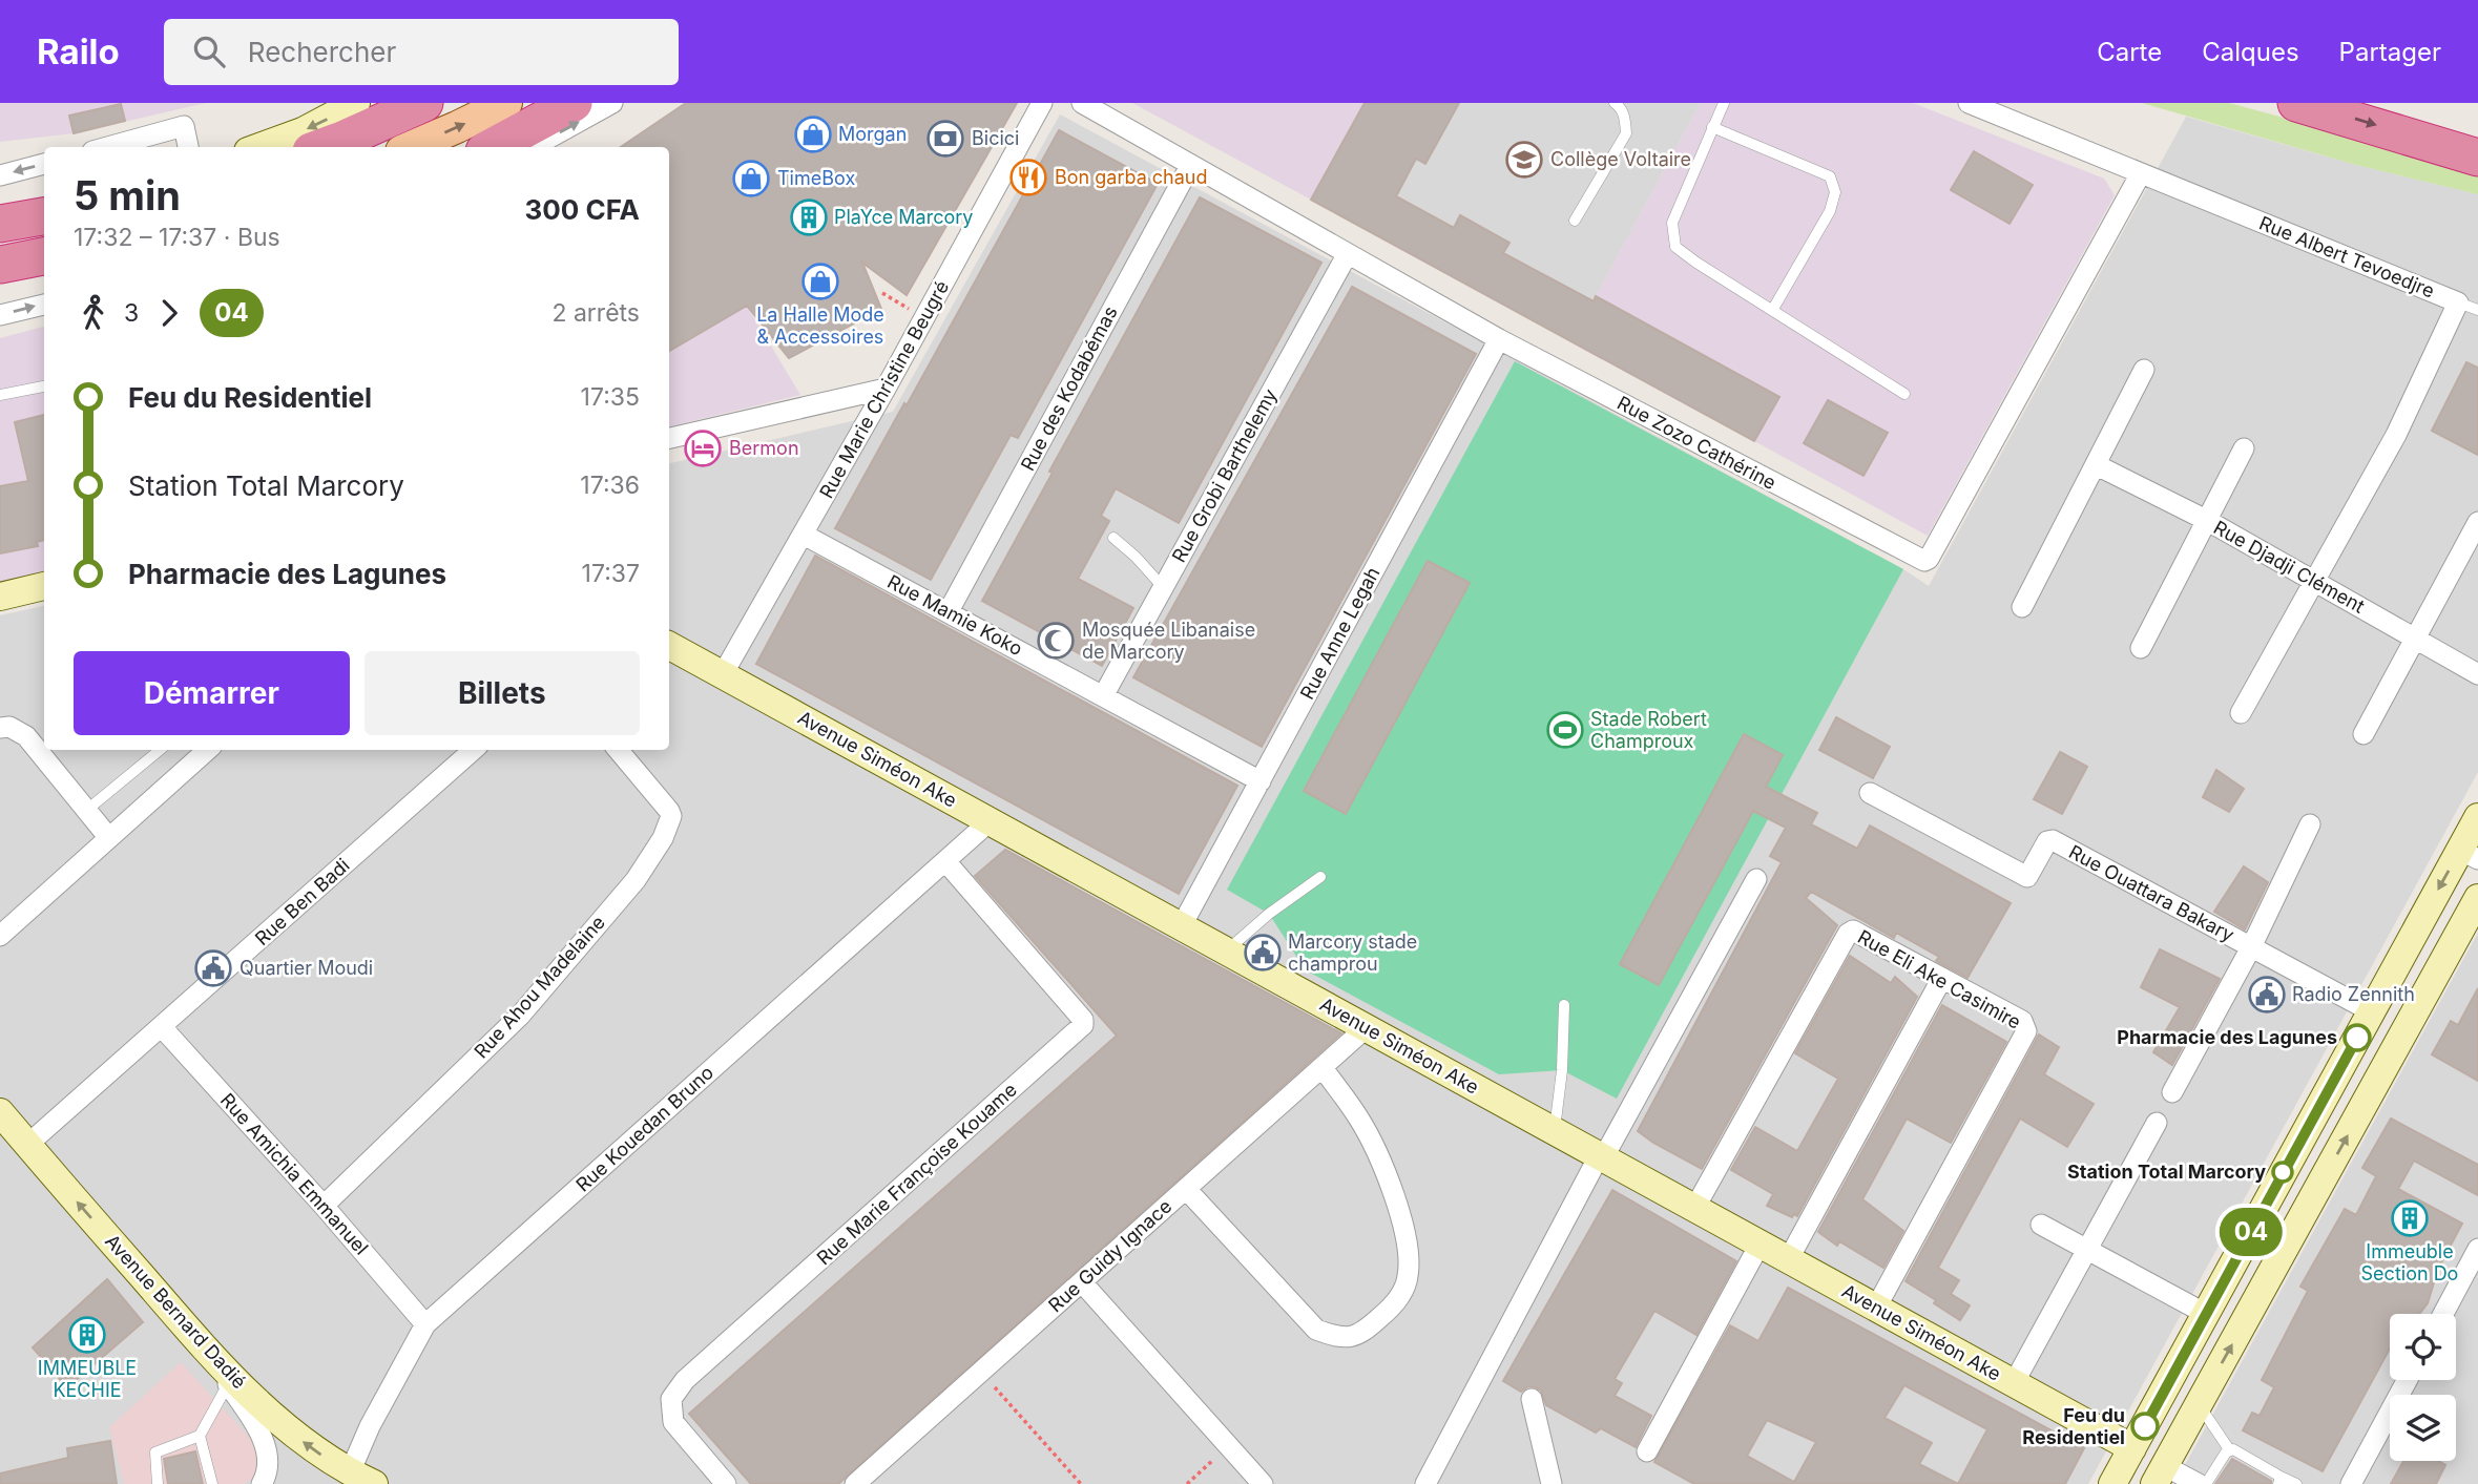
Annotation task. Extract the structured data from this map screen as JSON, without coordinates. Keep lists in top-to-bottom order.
{
  "streets": {
    "street": [
      "Rue Albert Tevoedjre",
      "Rue des Kodabémas",
      "Rue Marie Christine Beugré",
      "Rue Zozo Cathérine",
      "Rue Grobi Barthelemy",
      "Rue Djadji Clément",
      "Rue Mamie Koko",
      "Rue Anne Legah",
      "Avenue Siméon Ake",
      "Rue Ouattara Bakary",
      "Rue Ben Badi",
      "Rue Eli Ake Casimire",
      "Rue Ahou Madelaine",
      "Rue Kouedan Bruno",
      "Rue Amichia Emmanuel",
      "Rue Marie Françoise Kouame",
      "Rue Guidy Ignace",
      "Avenue Bernard Dadié"
    ]
  },
  "crossings": [
    ["Rue Albert Tevoedjre", "Rue Zozo Cathérine"],
    ["Rue Albert Tevoedjre", "Rue Djadji Clément"],
    ["Rue des Kodabémas", "Rue Zozo Cathérine"],
    ["Rue des Kodabémas", "Rue Mamie Koko"],
    ["Rue Marie Christine Beugré", "Rue Mamie Koko"],
    ["Rue Marie Christine Beugré", "Avenue Siméon Ake"],
    ["Rue Zozo Cathérine", "Rue Grobi Barthelemy"],
    ["Rue Zozo Cathérine", "Rue Anne Legah"],
    ["Rue Grobi Barthelemy", "Rue Mamie Koko"],
    ["Rue Mamie Koko", "Rue Anne Legah"],
    ["Rue Anne Legah", "Avenue Siméon Ake"],
    ["Avenue Siméon Ake", "Rue Eli Ake Casimire"],
    ["Avenue Siméon Ake", "Rue Kouedan Bruno"],
    ["Avenue Siméon Ake", "Rue Guidy Ignace"],
    ["Rue Ben Badi", "Rue Amichia Emmanuel"],
    ["Rue Ben Badi", "Avenue Bernard Dadié"],
    ["Rue Ahou Madelaine", "Rue Amichia Emmanuel"],
    ["Rue Kouedan Bruno", "Rue Amichia Emmanuel"],
    ["Rue Kouedan Bruno", "Rue Marie Françoise Kouame"],
    ["Rue Kouedan Bruno", "Avenue Bernard Dadié"]
  ],
  "one_way": ["Avenue Bernard Dadié"],
  "places": {
    "shop": ["Morgan", "TimeBox", "La Halle Mode & Accessoires"],
    "bank": ["Bicici"],
    "school or university": ["Collège Voltaire"],
    "restaurant": ["Bon garba chaud"],
    "building": ["PlaYce Marcory", "Immeuble Section Do", "IMMEUBLE KECHIE"],
    "hotel": ["Bermon"],
    "mosque": ["Mosquée Libanaise de Marcory"],
    "sports": ["Stade Robert Champroux"],
    "public building": ["Marcory stade champrou", "Quartier Moudi", "Radio Zennith"],
    "other": ["Pharmacie des Lagunes", "Station Total Marcory", "Feu du Residentiel"]
  },
  "lines": ["bus line 04"],
  "page": {
    "header": "Railo",
    "search": "Rechercher",
    "nav": ["Carte", "Calques", "Partager"],
    "on_map": "04",
    "heading": ["5 min", "17:32 – 17:37 · Bus", "300 CFA"],
    "legs": ["3", "04", "2 arrêts"],
    "list": [
      {
        "name": "Feu du Residentiel",
        "value": "17:35"
      },
      {
        "name": "Station Total Marcory",
        "value": "17:36"
      },
      {
        "name": "Pharmacie des Lagunes",
        "value": "17:37"
      }
    ],
    "buttons": ["Démarrer", "Billets"]
  }
}
